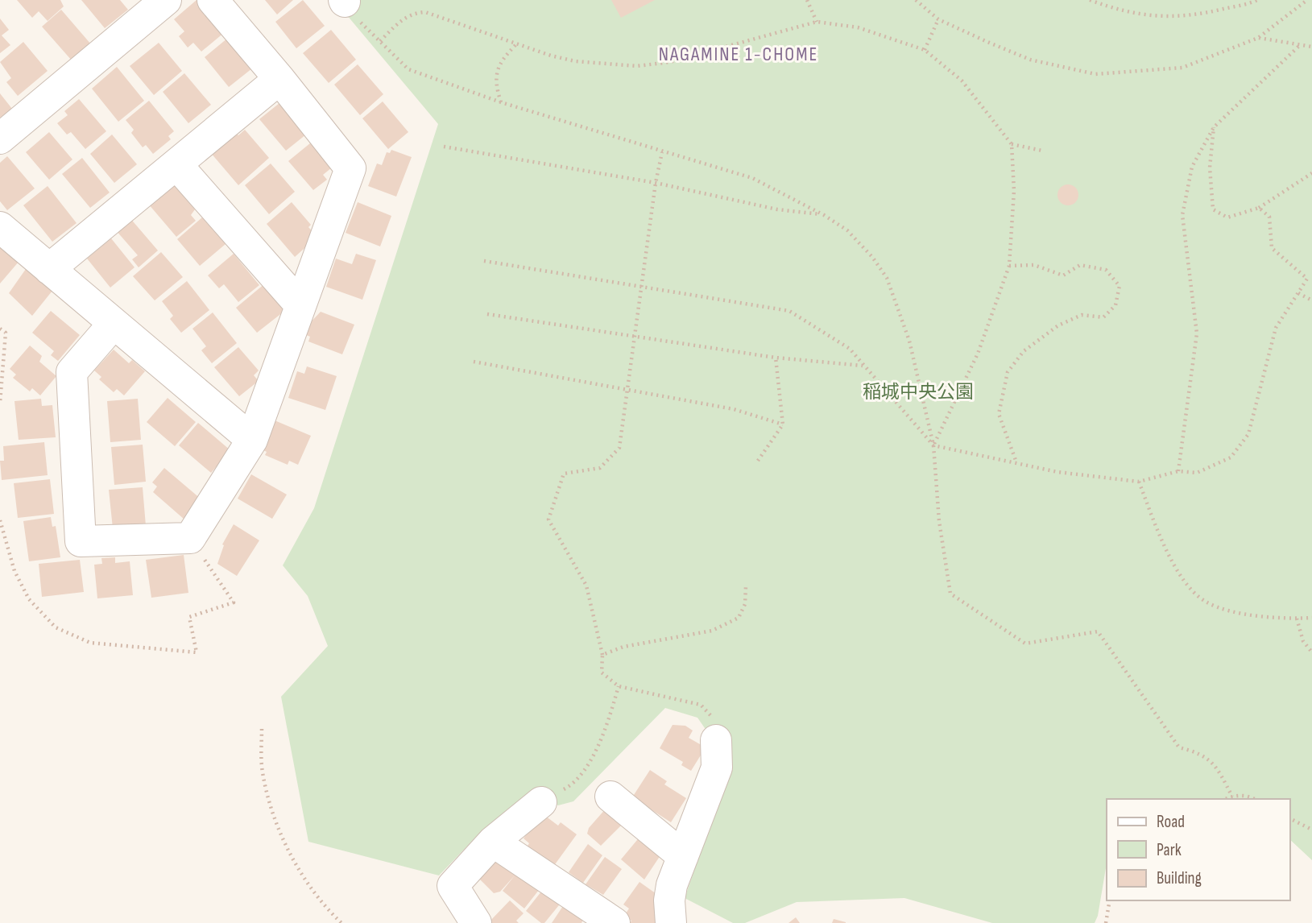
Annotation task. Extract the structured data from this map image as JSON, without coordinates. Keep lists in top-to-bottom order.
{
  "districts": ["NAGAMINE 1-CHOME"],
  "parks": ["稲城中央公園"],
  "legend": ["Road", "Park", "Building"]
}
